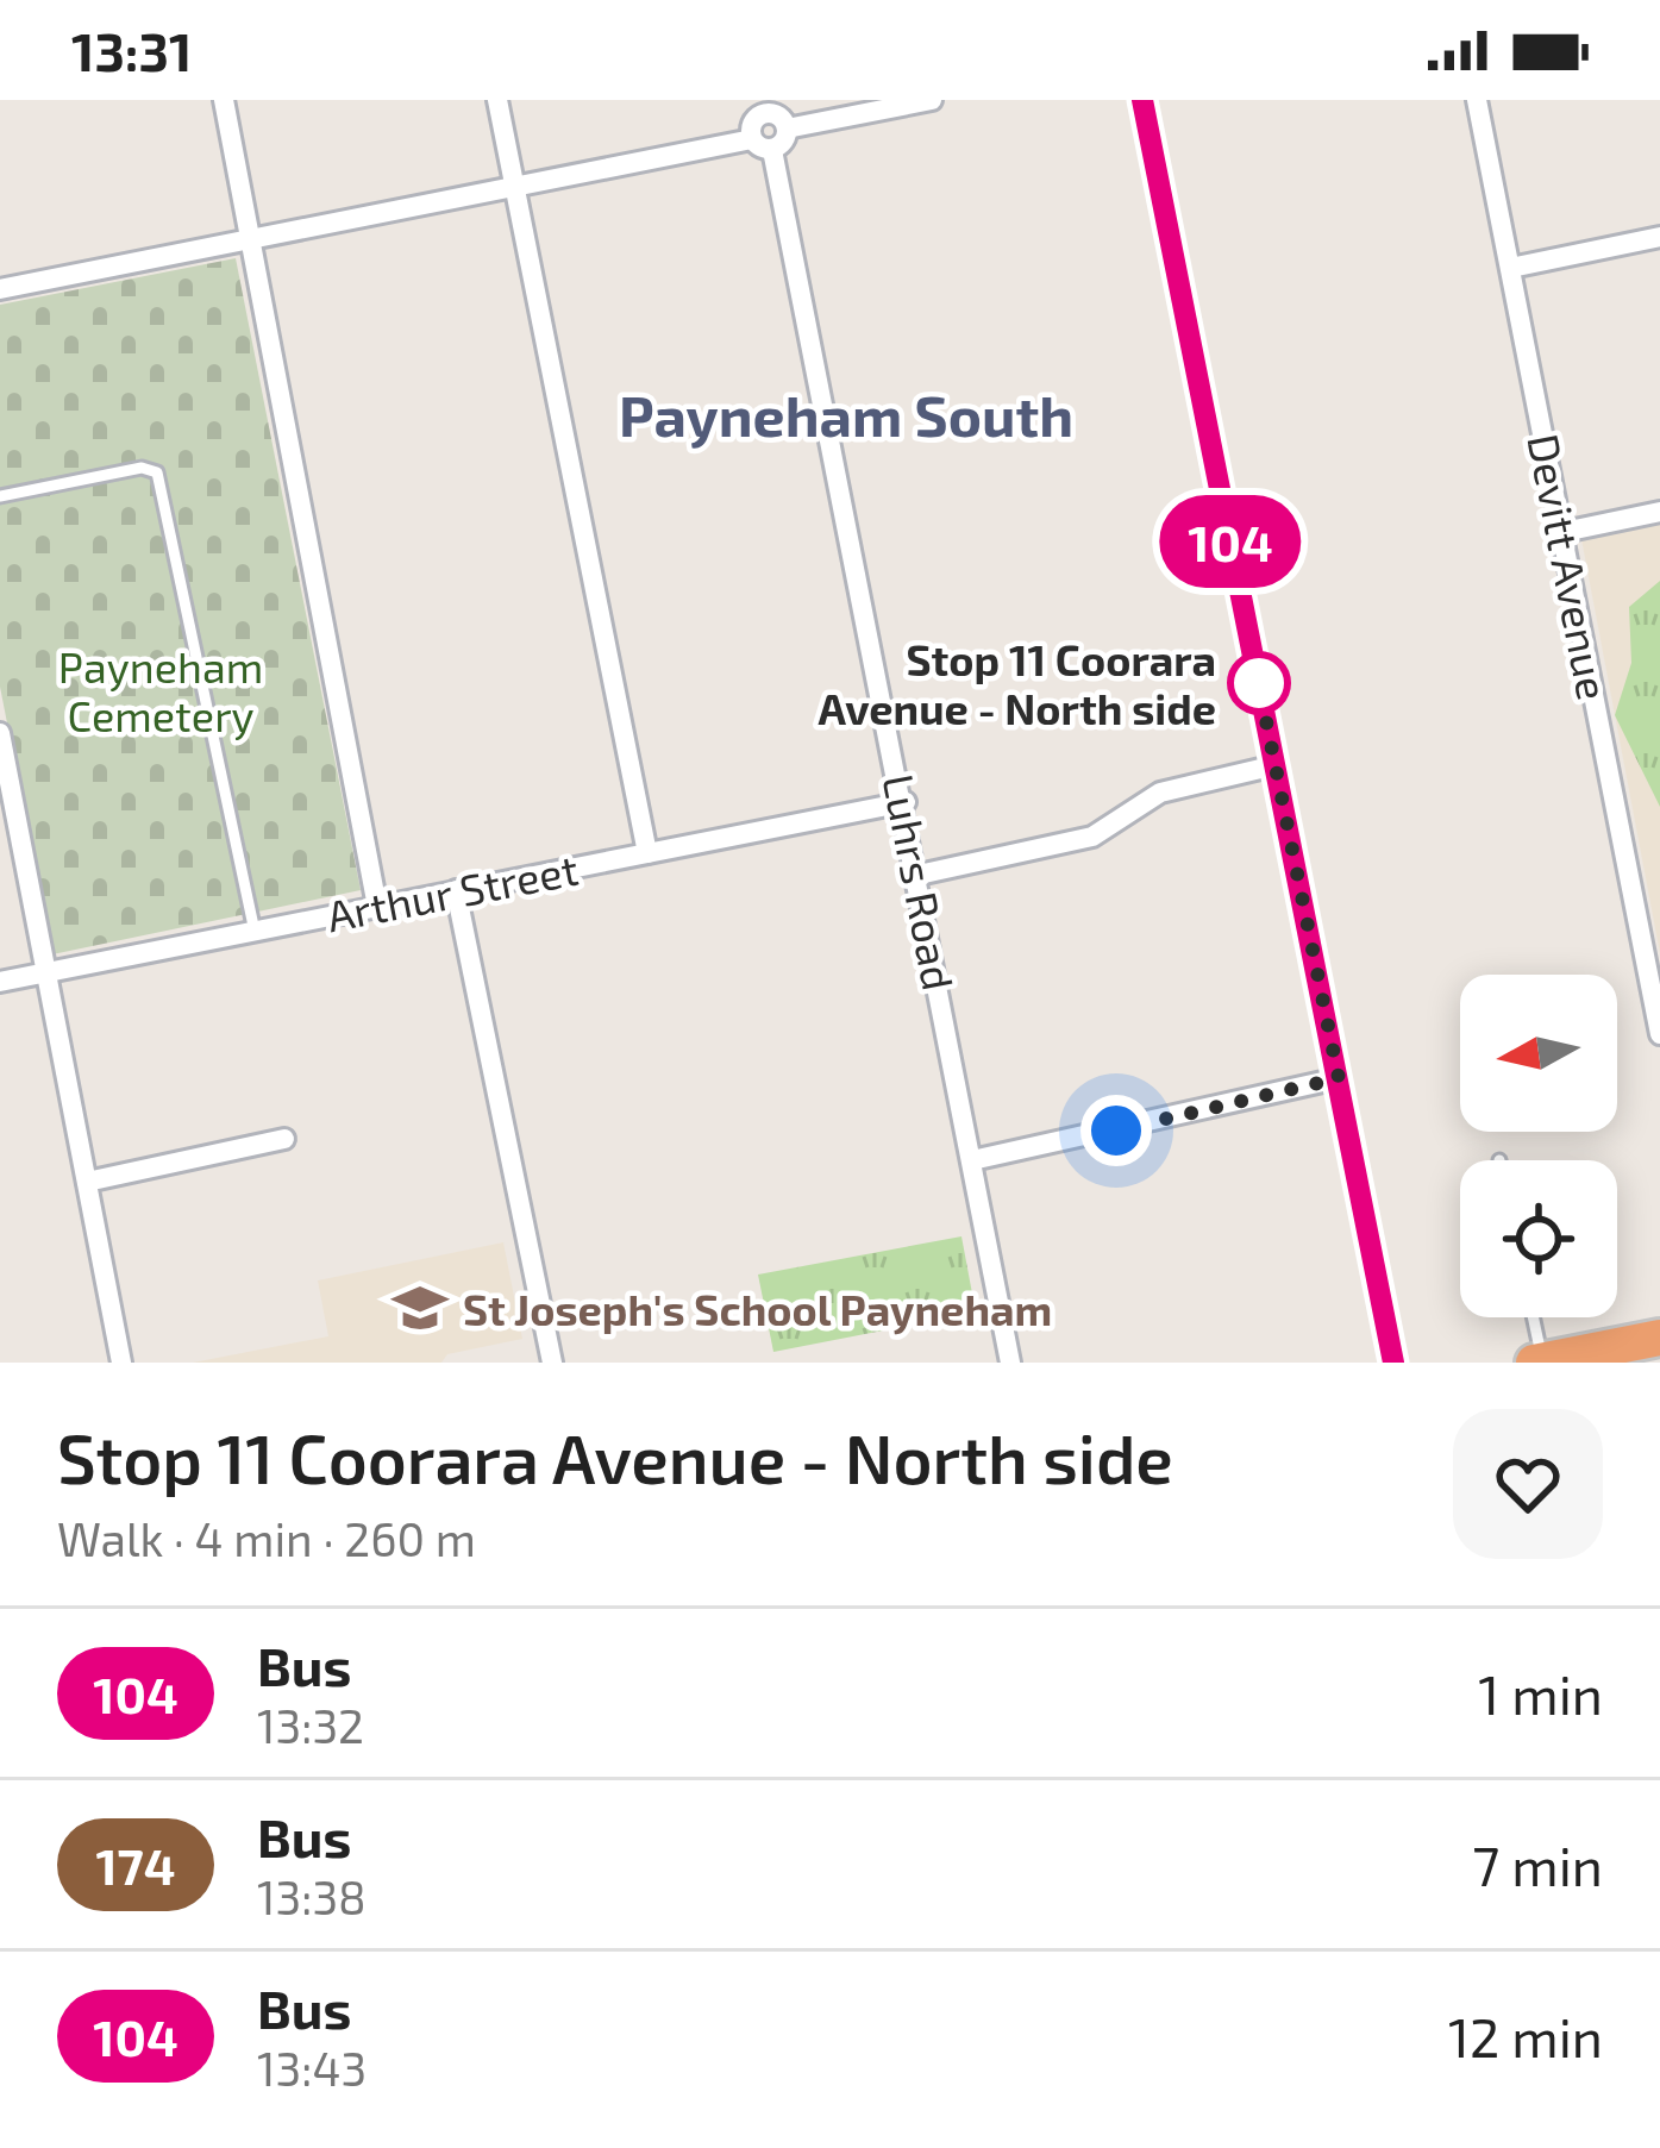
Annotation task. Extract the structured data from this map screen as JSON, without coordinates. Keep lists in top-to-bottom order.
{
  "streets": {
    "street": ["Devitt Avenue", "Luhrs Road", "Arthur Street"]
  },
  "crossings": [
    ["Luhrs Road", "Arthur Street"]
  ],
  "districts": ["Payneham South"],
  "parks": ["Payneham Cemetery"],
  "places": {
    "other": ["Stop 11 Coorara Avenue - North side"],
    "school or university": ["St Joseph's School Payneham"]
  },
  "lines": ["bus line 104"],
  "north": "left",
  "page": {
    "status": "13:31",
    "on_map": "104",
    "heading": ["Stop 11 Coorara Avenue - North side", "Walk · 4 min · 260 m"],
    "list": [
      {
        "mark": "104",
        "name": "Bus",
        "note": "13:32",
        "value": "1 min"
      },
      {
        "mark": "174",
        "name": "Bus",
        "note": "13:38",
        "value": "7 min"
      },
      {
        "mark": "104",
        "name": "Bus",
        "note": "13:43",
        "value": "12 min"
      }
    ]
  }
}
